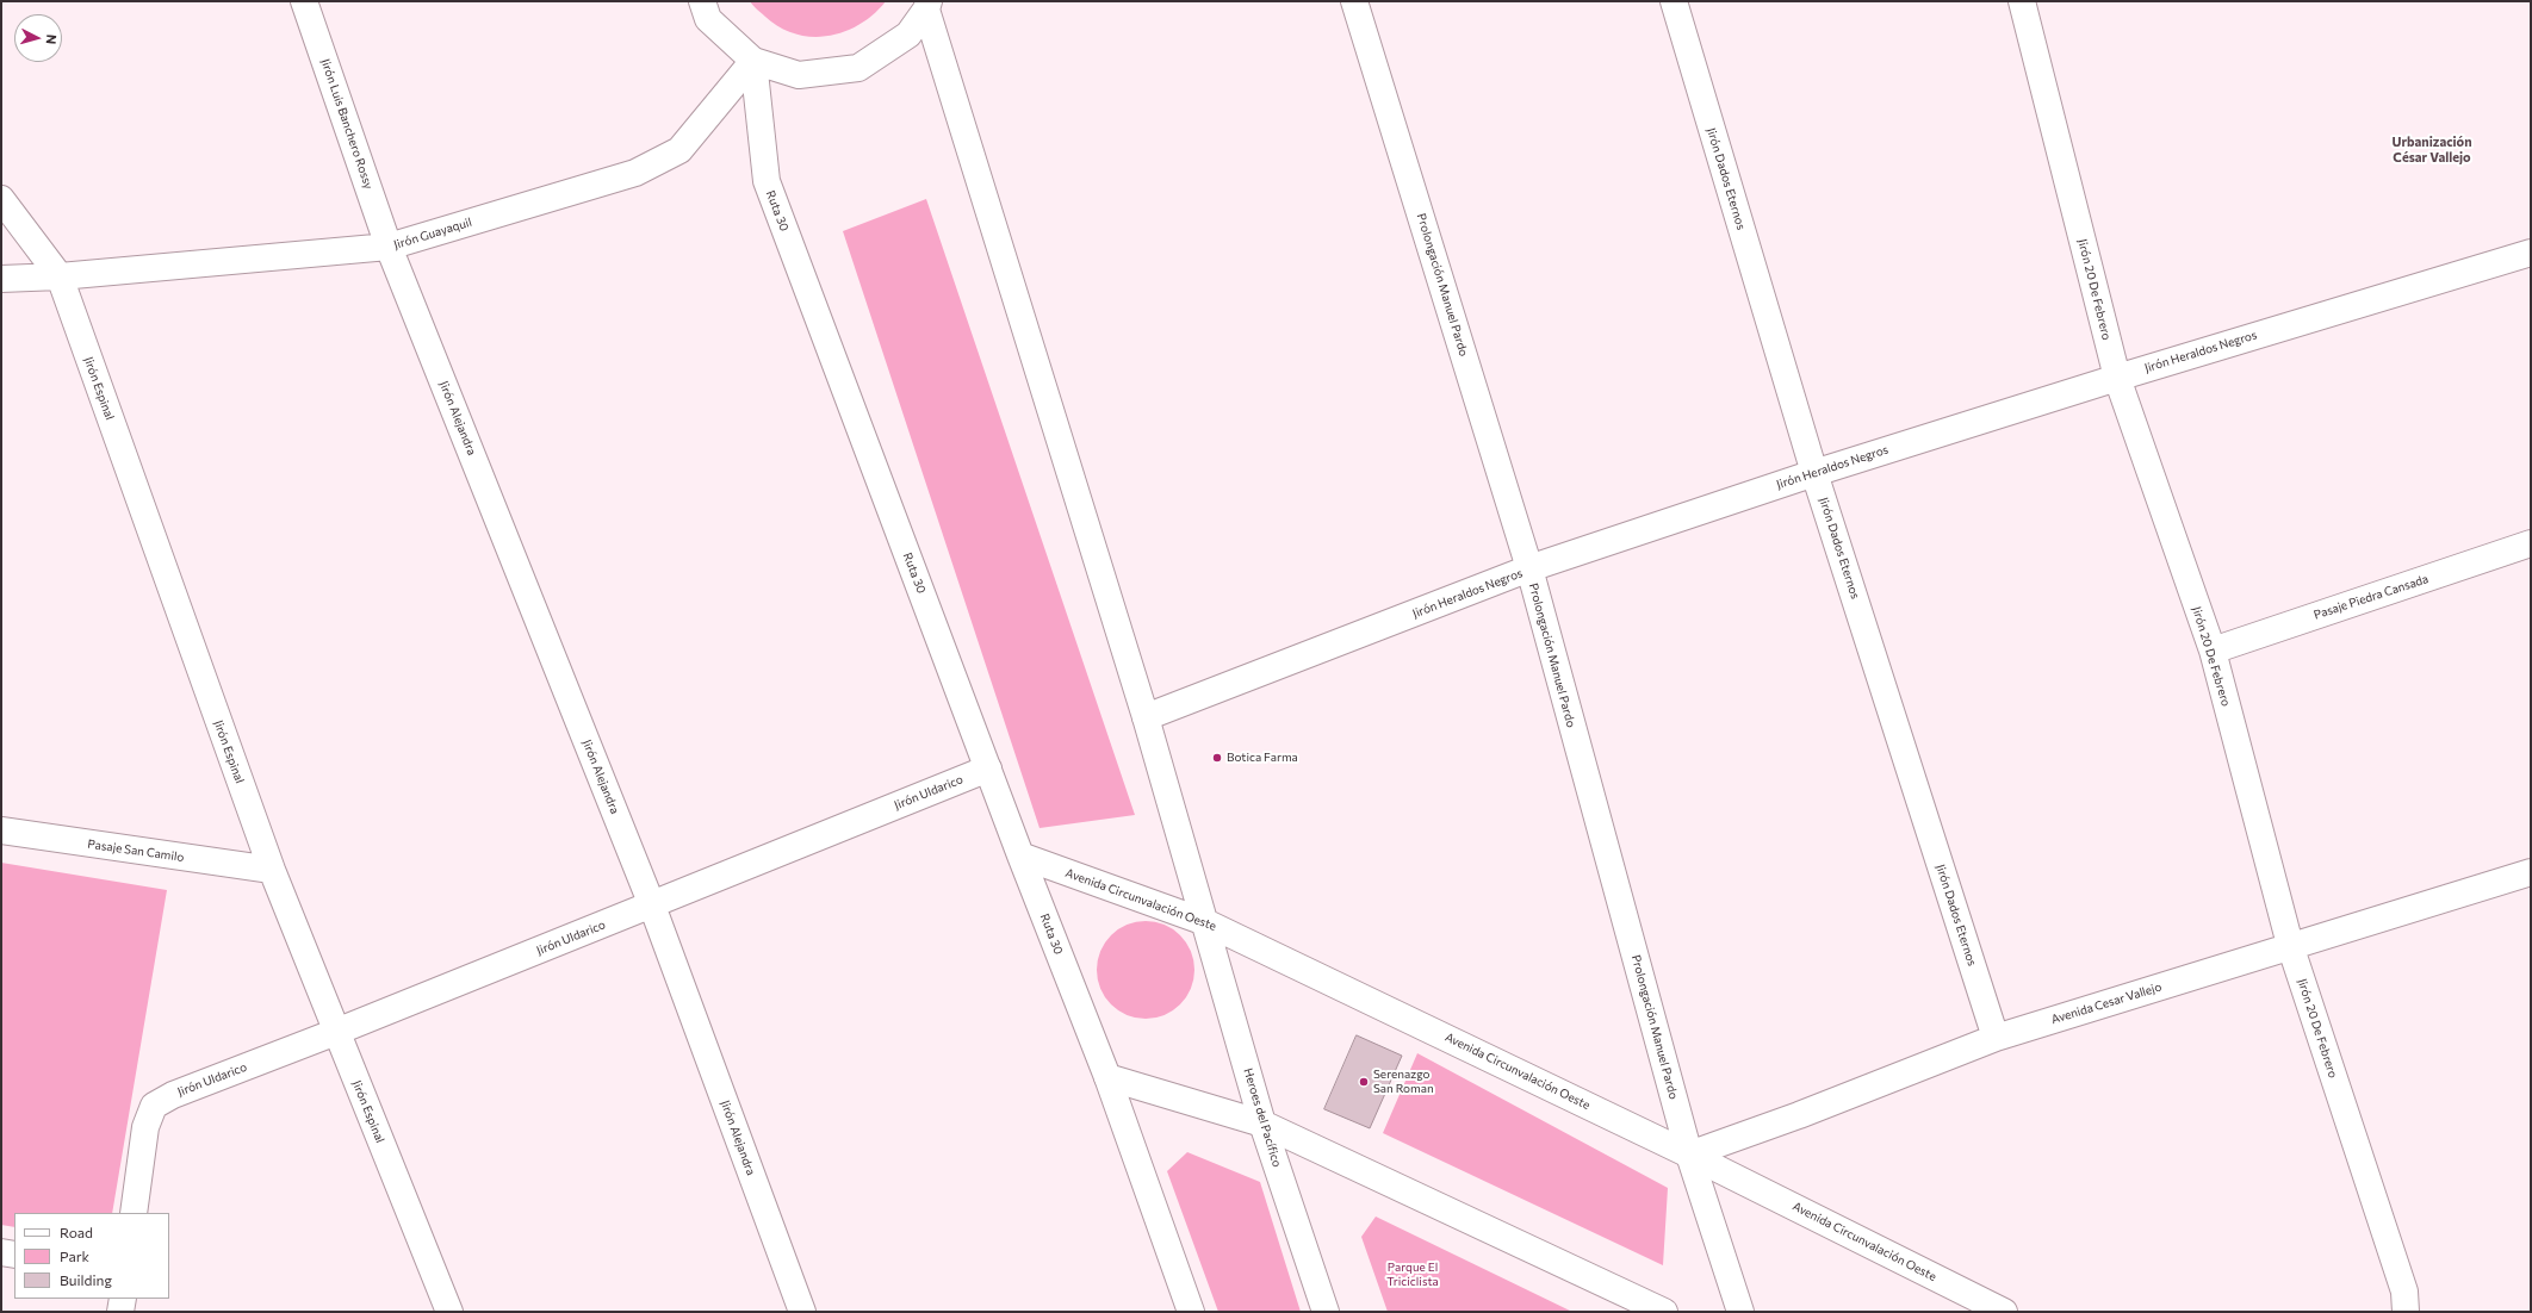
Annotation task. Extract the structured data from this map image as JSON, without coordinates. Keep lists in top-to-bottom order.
{
  "streets": {
    "main road": [
      "Jirón Luis Banchero Rossy",
      "Jirón Dados Eternos",
      "Ruta 30",
      "Jirón Guayaquil",
      "Prolongación Manuel Pardo",
      "Jirón 20 De Febrero",
      "Jirón Heraldos Negros",
      "Jirón Espinal",
      "Jirón Alejandra",
      "Pasaje Piedra Cansada",
      "Jirón Uldarico",
      "Pasaje San Camilo",
      "Avenida Circunvalación Oeste",
      "Avenida Cesar Vallejo",
      "Heroes del Pacífico"
    ]
  },
  "crossings": [
    ["Jirón Luis Banchero Rossy", "Jirón Guayaquil"],
    ["Jirón Luis Banchero Rossy", "Jirón Alejandra"],
    ["Jirón Dados Eternos", "Jirón Heraldos Negros"],
    ["Jirón Dados Eternos", "Avenida Cesar Vallejo"],
    ["Ruta 30", "Jirón Guayaquil"],
    ["Ruta 30", "Jirón Uldarico"],
    ["Ruta 30", "Avenida Circunvalación Oeste"],
    ["Jirón Guayaquil", "Jirón Espinal"],
    ["Jirón Guayaquil", "Jirón Alejandra"],
    ["Prolongación Manuel Pardo", "Jirón Heraldos Negros"],
    ["Prolongación Manuel Pardo", "Avenida Circunvalación Oeste"],
    ["Prolongación Manuel Pardo", "Avenida Cesar Vallejo"],
    ["Jirón 20 De Febrero", "Jirón Heraldos Negros"],
    ["Jirón 20 De Febrero", "Pasaje Piedra Cansada"],
    ["Jirón 20 De Febrero", "Avenida Cesar Vallejo"],
    ["Jirón Espinal", "Jirón Uldarico"],
    ["Jirón Espinal", "Pasaje San Camilo"],
    ["Jirón Alejandra", "Jirón Uldarico"],
    ["Avenida Circunvalación Oeste", "Avenida Cesar Vallejo"],
    ["Avenida Circunvalación Oeste", "Heroes del Pacífico"]
  ],
  "districts": ["Urbanización César Vallejo"],
  "parks": ["Parque El Triciclista"],
  "places": ["Botica Farma", "Serenazgo San Roman"],
  "legend": ["Road", "Park", "Building"],
  "north": "right"
}
